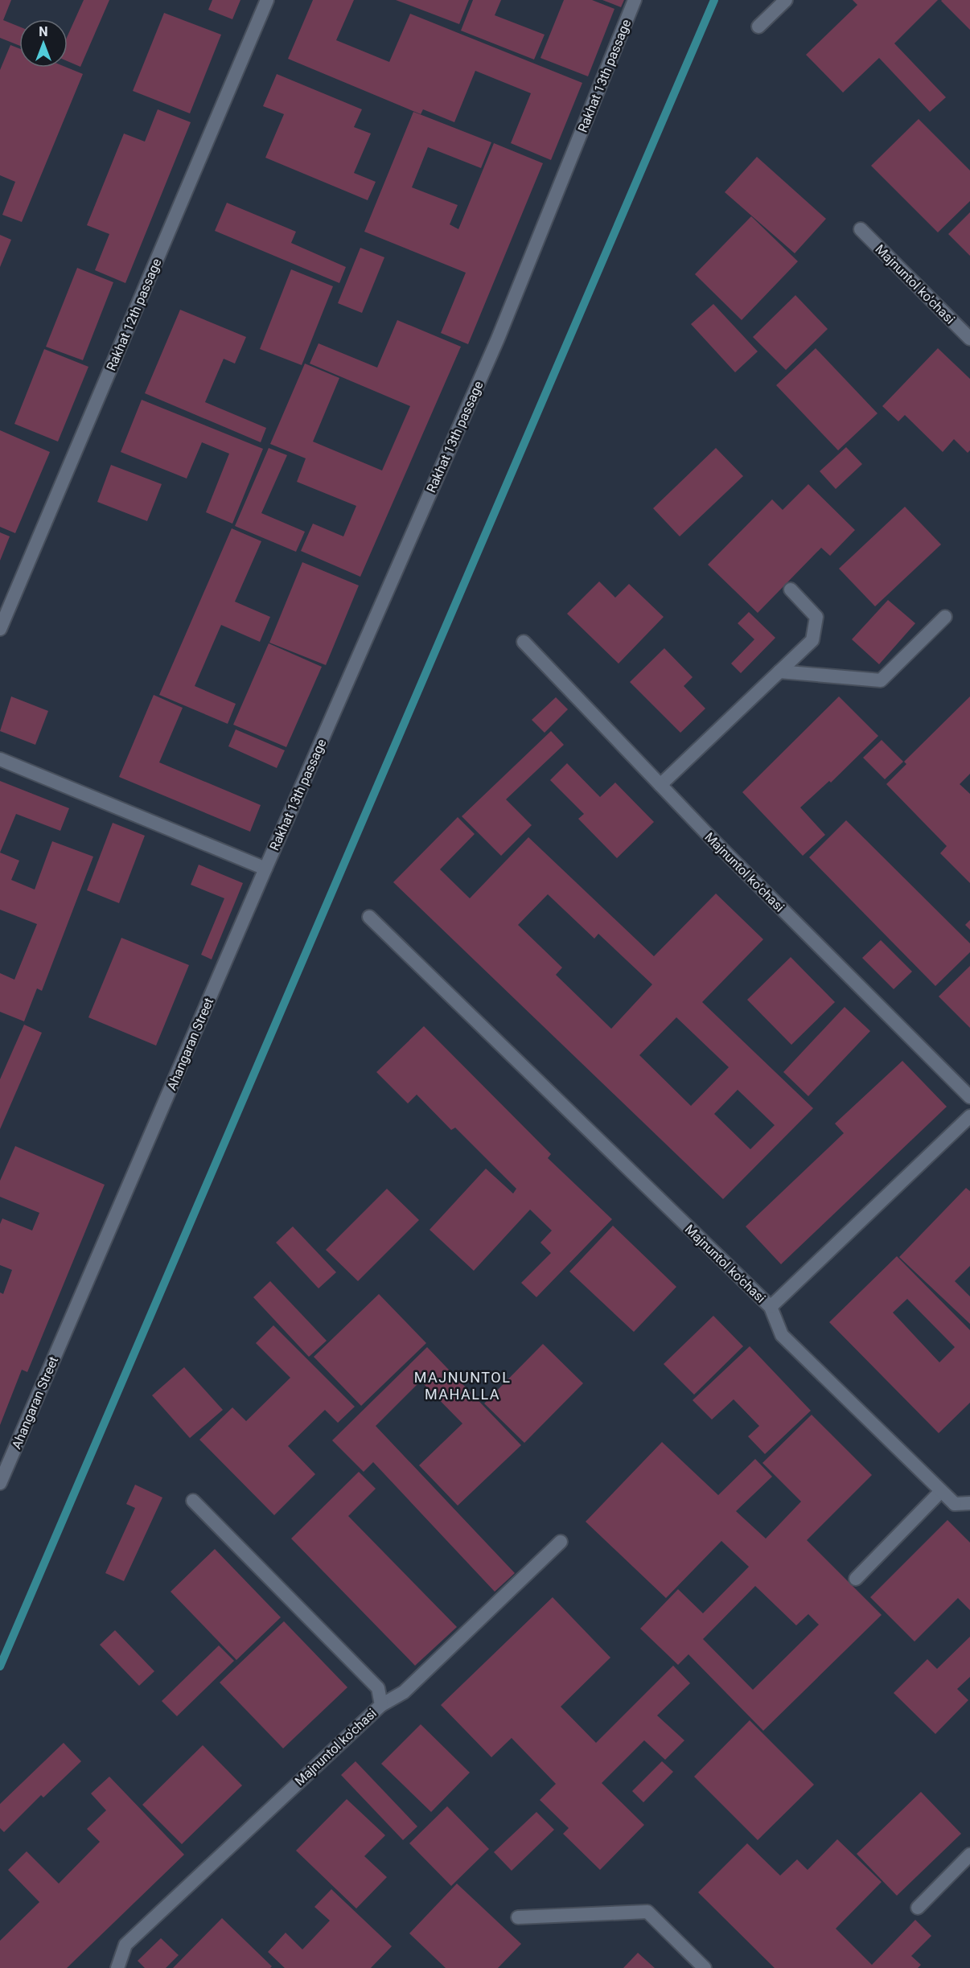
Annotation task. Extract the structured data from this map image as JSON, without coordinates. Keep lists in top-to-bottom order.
{
  "streets": {
    "street": [
      "Rakhat 13th passage",
      "Majnuntol ko'chasi",
      "Rakhat 12th passage",
      "Ahangaran Street"
    ]
  },
  "crossings": [
    ["Rakhat 13th passage", "Ahangaran Street"]
  ],
  "districts": ["MAJNUNTOL MAHALLA"],
  "north": "top"
}
